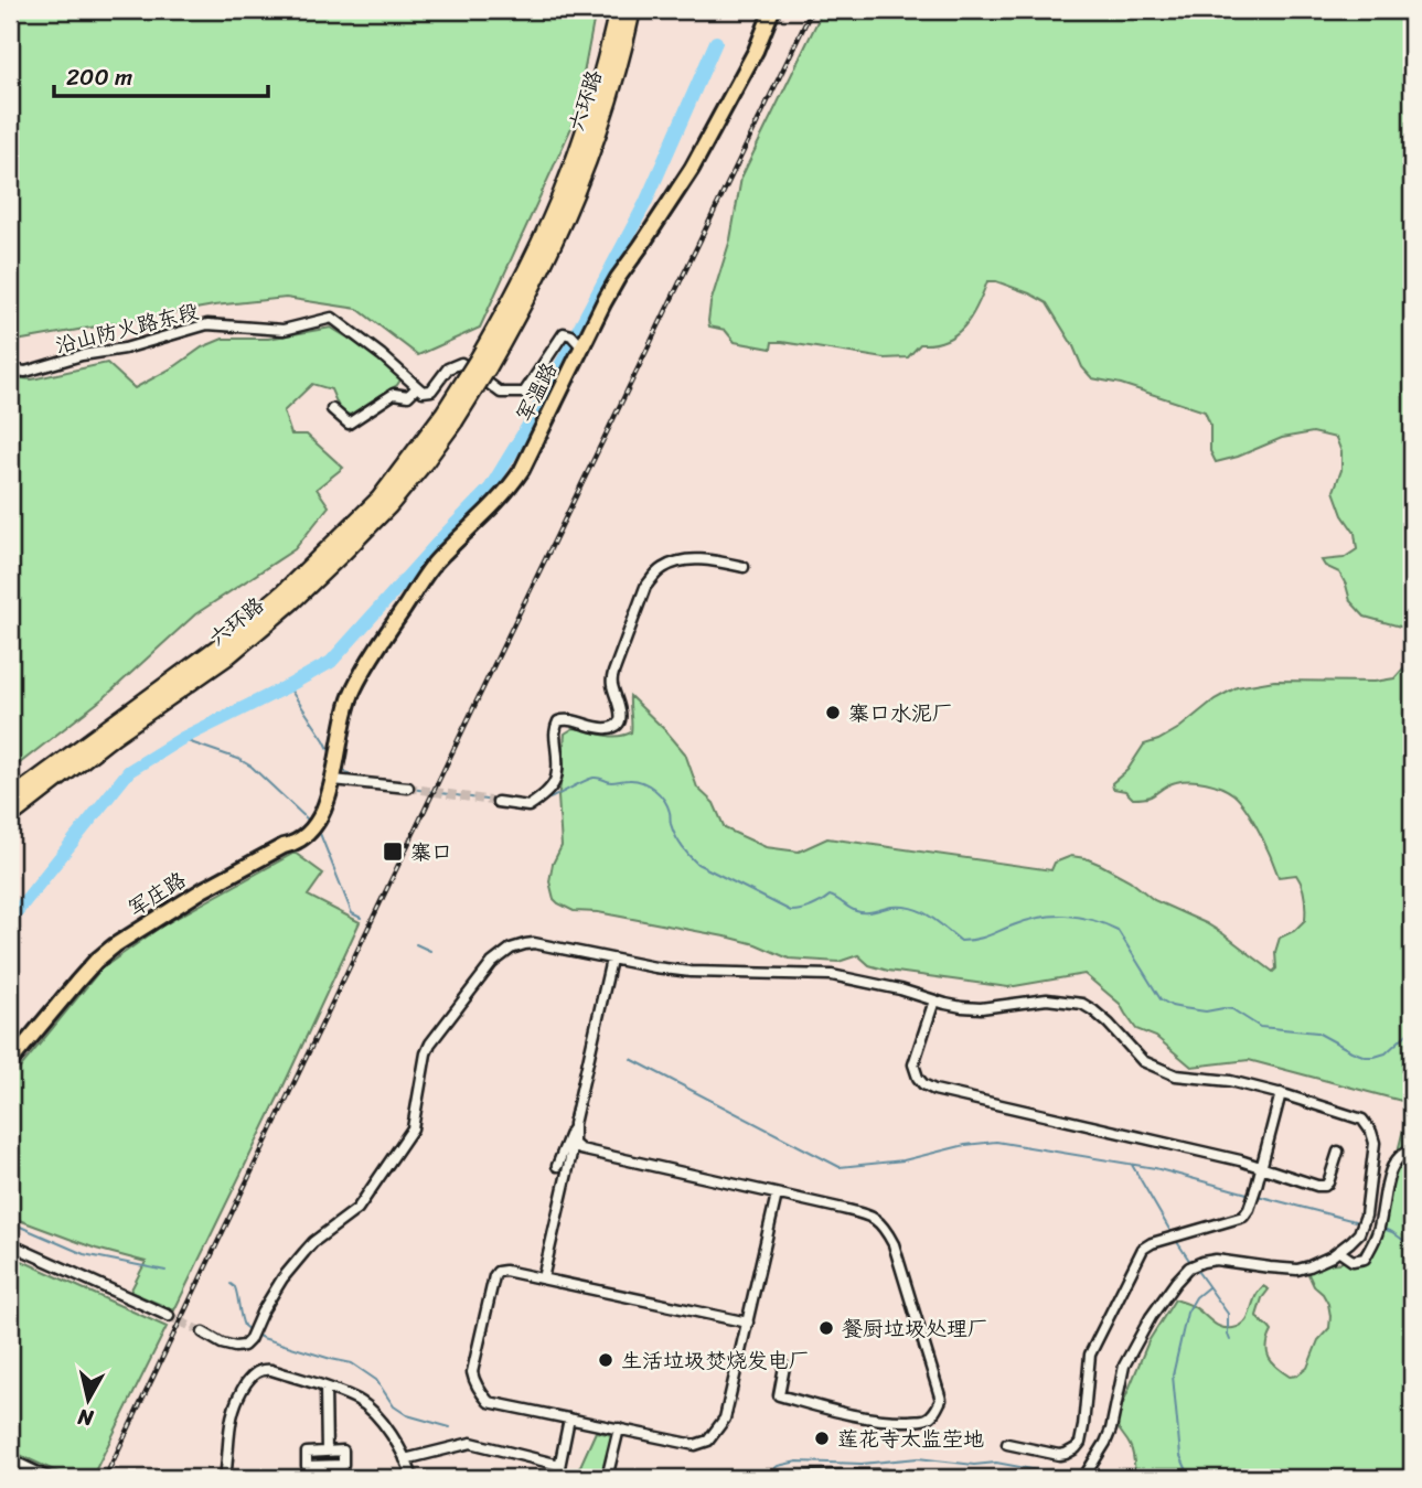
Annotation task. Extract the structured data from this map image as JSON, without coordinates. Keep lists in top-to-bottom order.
{
  "streets": {
    "highway": ["六环路"],
    "main road": ["军温路", "军庄路"],
    "street": ["沿山防火路东段"]
  },
  "crossings": [
    ["军温路", "军庄路"]
  ],
  "places": {
    "other": [
      "寨口水泥厂",
      "餐厨垃圾处理厂",
      "生活垃圾焚烧发电厂",
      "莲花寺太监茔地"
    ],
    "transit": ["寨口"]
  },
  "scale_bar": "200 m",
  "north": "bottom"
}
